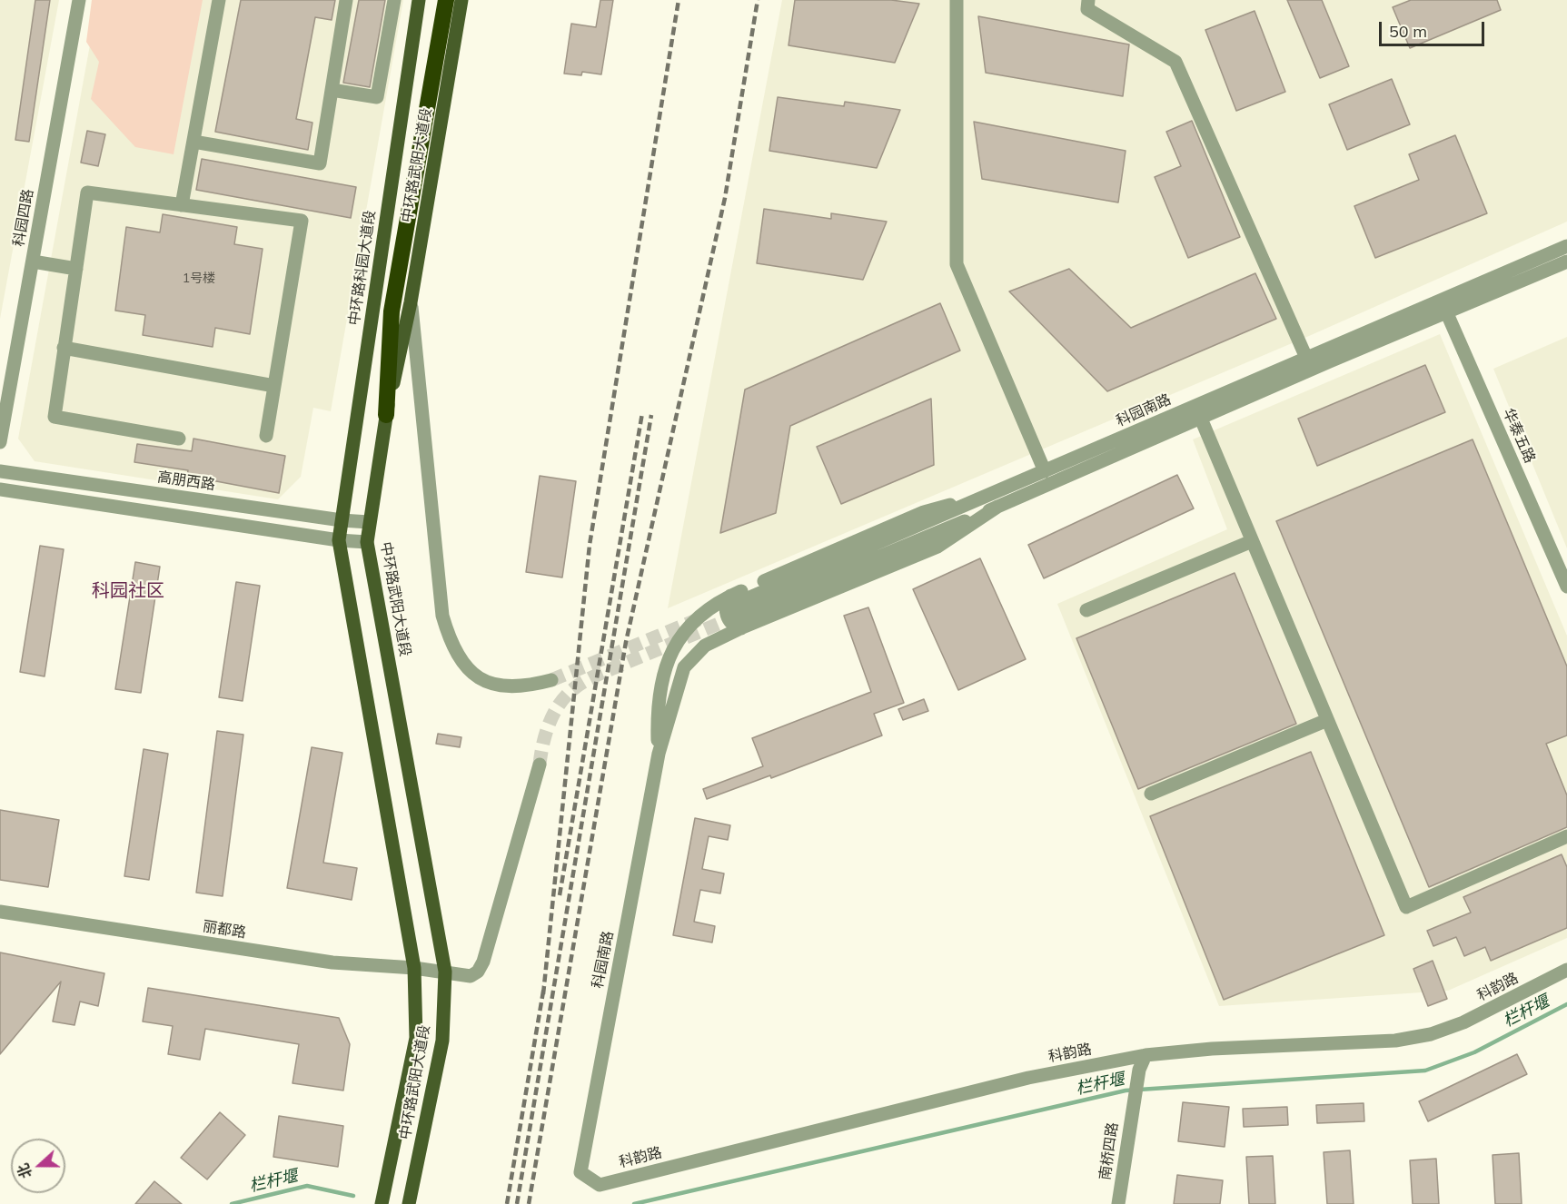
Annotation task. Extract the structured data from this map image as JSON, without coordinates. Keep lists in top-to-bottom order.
{
  "streets": {
    "main road": ["中环路武阳大道段", "中环路科园大道段"],
    "street": [
      "科园四路",
      "科园南路",
      "华泰五路",
      "高朋西路",
      "丽都路",
      "科韵路",
      "南桥四路"
    ]
  },
  "crossings": [
    ["中环路武阳大道段", "中环路科园大道段"],
    ["中环路武阳大道段", "高朋西路"],
    ["中环路武阳大道段", "丽都路"],
    ["中环路科园大道段", "高朋西路"],
    ["科园南路", "华泰五路"],
    ["科园南路", "科韵路"],
    ["科韵路", "南桥四路"]
  ],
  "districts": ["科园社区"],
  "water": ["栏杆堰"],
  "house_numbers": ["1号楼"],
  "scale_bar": "50 m",
  "north": "left"
}
